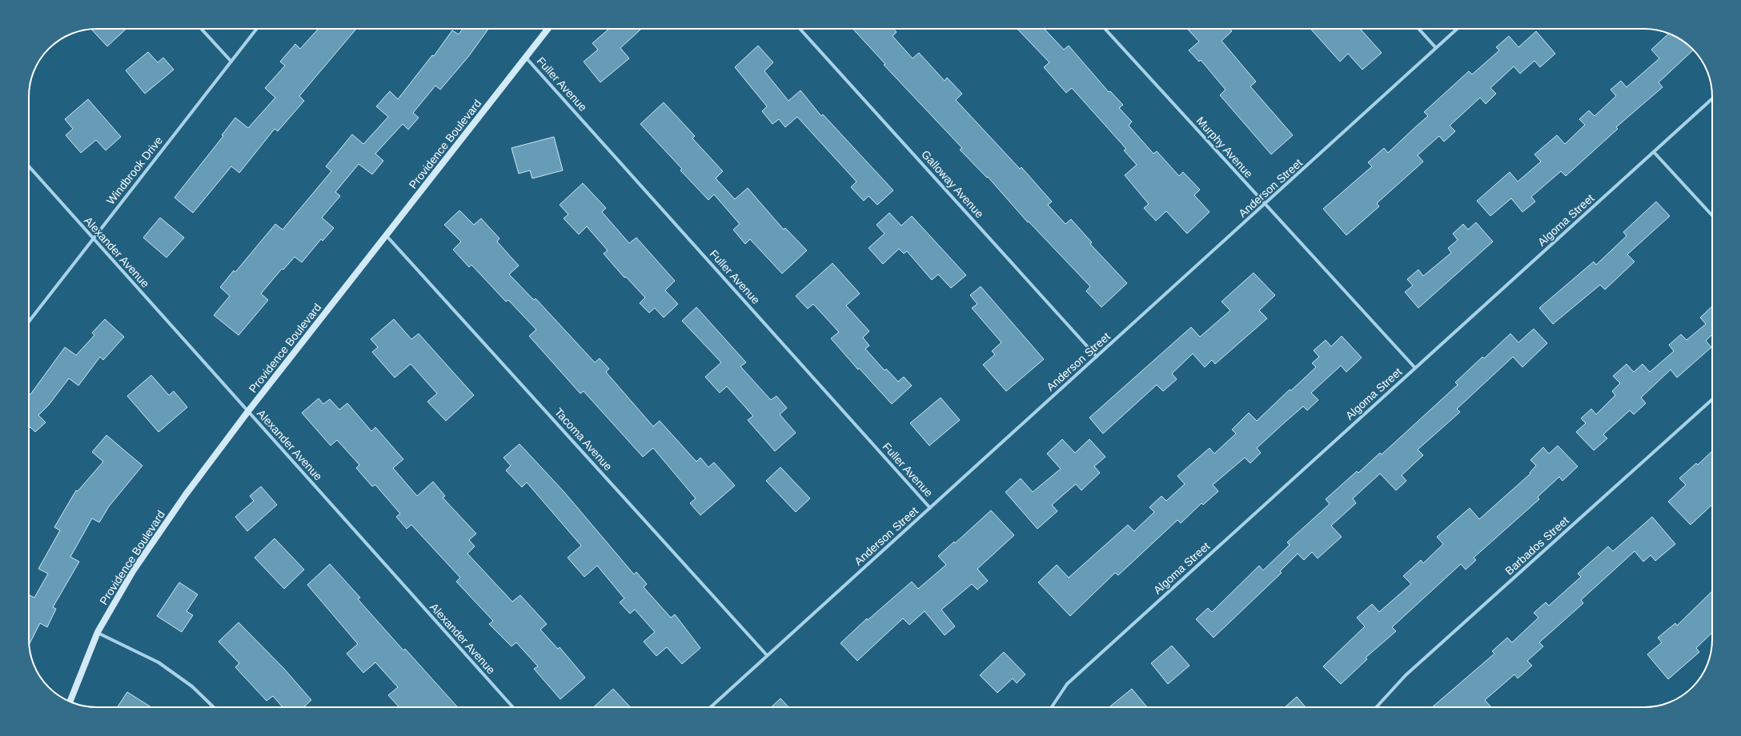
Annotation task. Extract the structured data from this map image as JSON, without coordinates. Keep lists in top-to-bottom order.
{
  "streets": {
    "main road": ["Providence Boulevard"],
    "street": [
      "Fuller Avenue",
      "Murphy Avenue",
      "Windbrook Drive",
      "Galloway Avenue",
      "Anderson Street",
      "Algoma Street",
      "Alexander Avenue",
      "Tacoma Avenue",
      "Barbados Street"
    ]
  },
  "crossings": [
    ["Fuller Avenue", "Providence Boulevard"],
    ["Fuller Avenue", "Anderson Street"],
    ["Providence Boulevard", "Alexander Avenue"],
    ["Providence Boulevard", "Tacoma Avenue"],
    ["Murphy Avenue", "Anderson Street"],
    ["Murphy Avenue", "Algoma Street"],
    ["Windbrook Drive", "Alexander Avenue"],
    ["Galloway Avenue", "Anderson Street"],
    ["Anderson Street", "Tacoma Avenue"]
  ]
}
